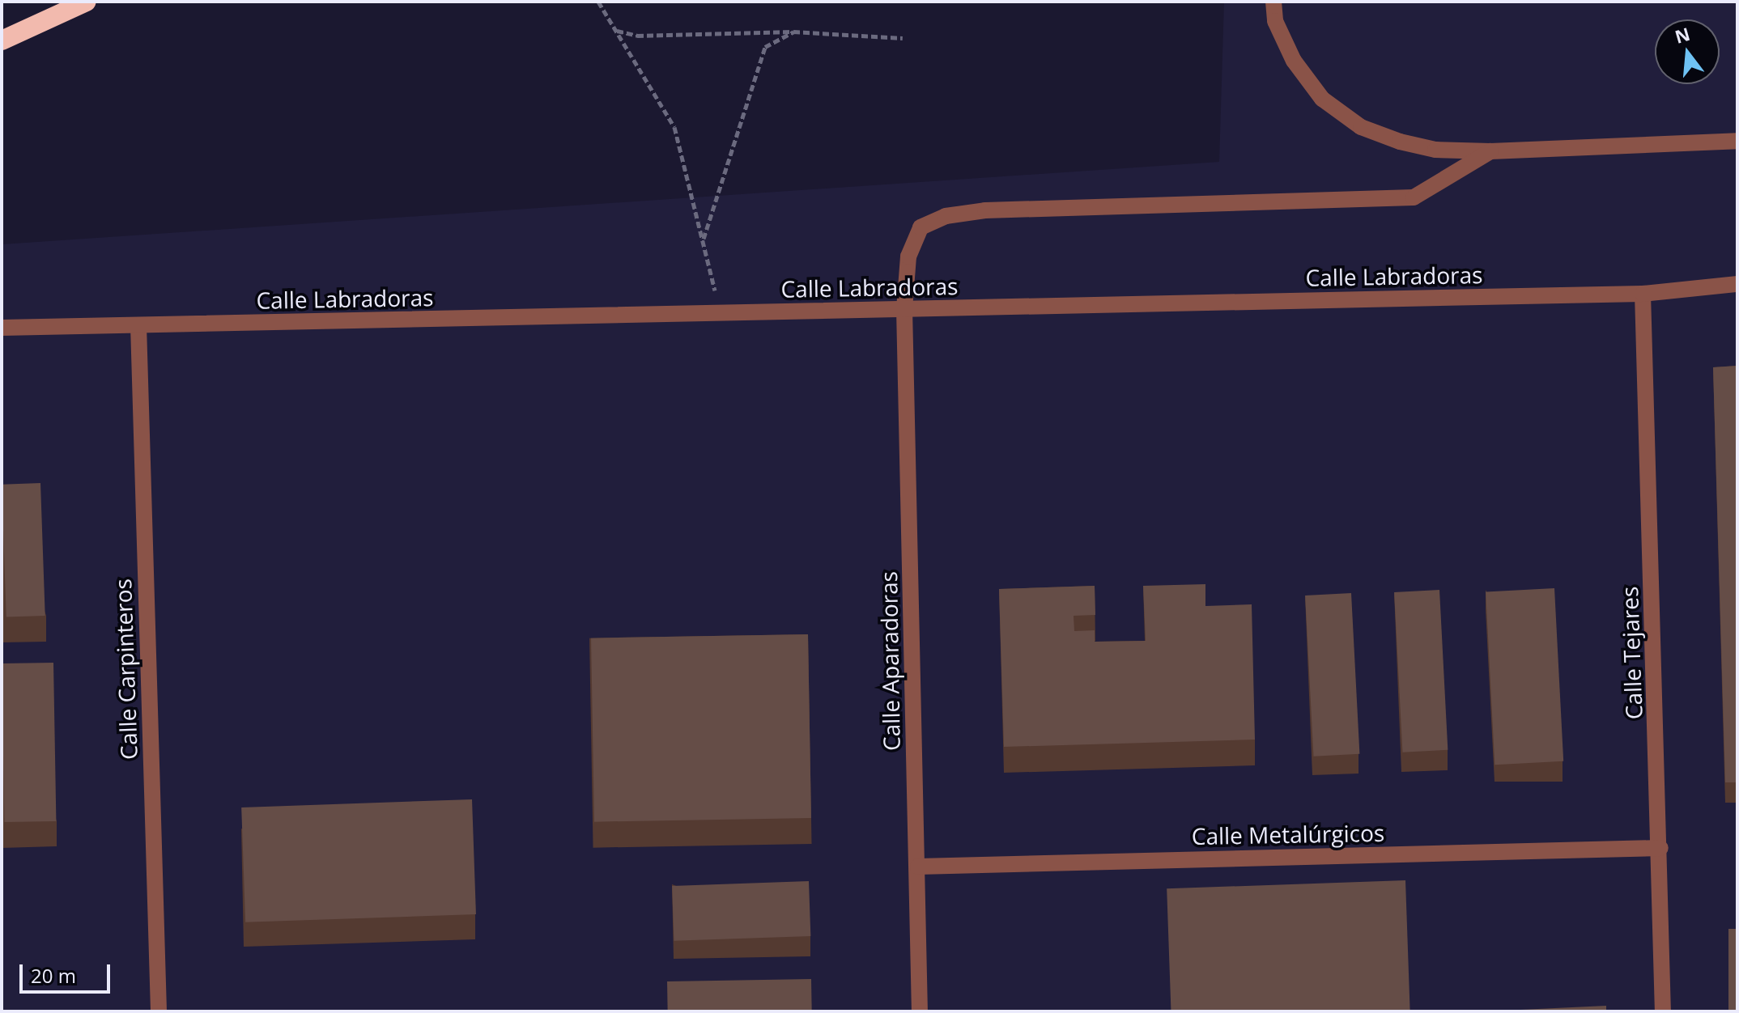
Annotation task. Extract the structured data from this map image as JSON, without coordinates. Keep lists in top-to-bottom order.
{
  "streets": {
    "street": [
      "Calle Labradoras",
      "Calle Tejares",
      "Calle Aparadoras",
      "Calle Carpinteros",
      "Calle Metalúrgicos"
    ]
  },
  "crossings": [
    ["Calle Labradoras", "Calle Tejares"],
    ["Calle Labradoras", "Calle Aparadoras"],
    ["Calle Labradoras", "Calle Carpinteros"],
    ["Calle Tejares", "Calle Metalúrgicos"],
    ["Calle Aparadoras", "Calle Metalúrgicos"]
  ],
  "scale_bar": "20 m",
  "north": "top"
}
